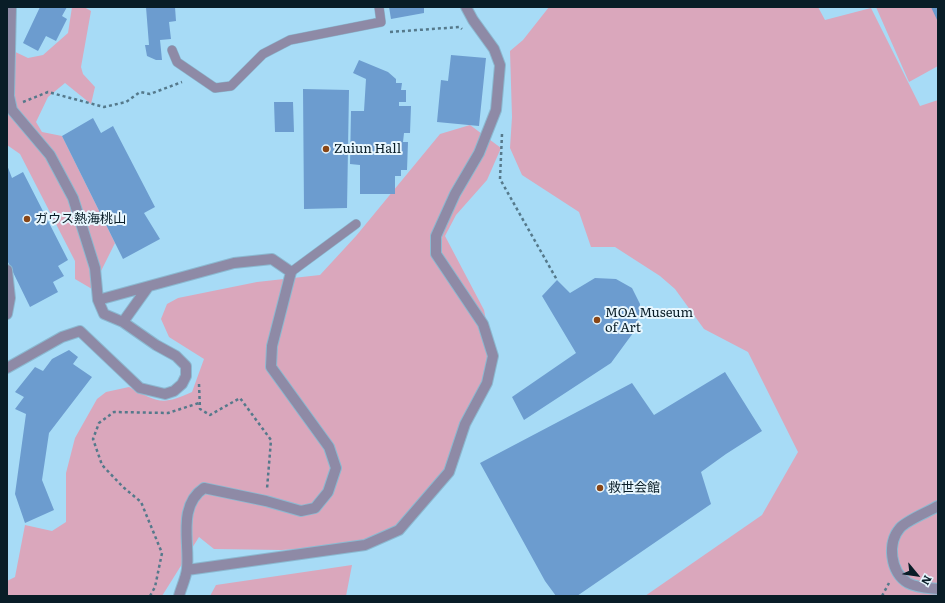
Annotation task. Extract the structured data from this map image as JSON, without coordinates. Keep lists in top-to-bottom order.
{
  "places": [
    "Zuiun Hall",
    "ガウス熱海桃山",
    "MOA Museum of Art",
    "救世会館"
  ],
  "north": "bottom right"
}
